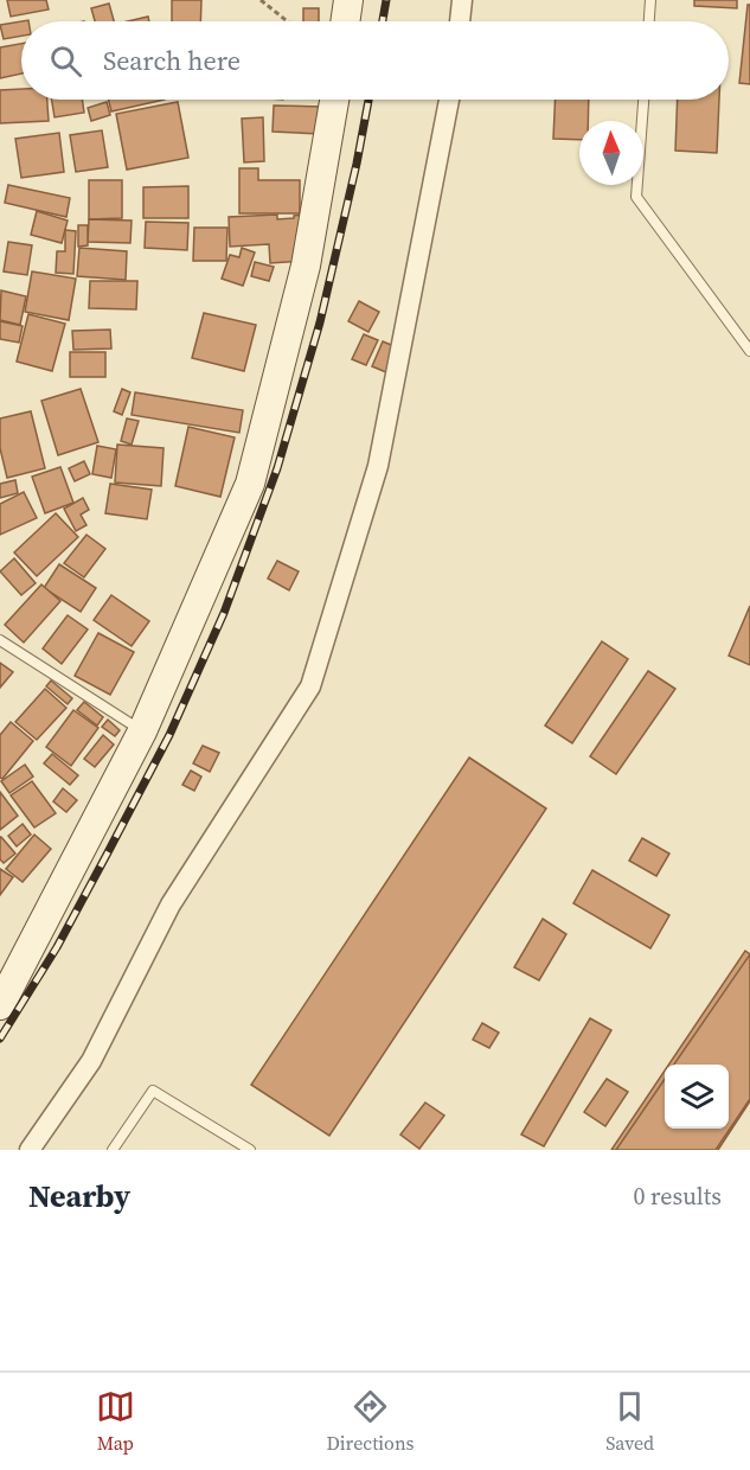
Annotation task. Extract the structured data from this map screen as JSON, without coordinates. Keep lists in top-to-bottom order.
{
  "north": "top",
  "page": {
    "search": "Search here",
    "heading": ["Nearby", "0 results"],
    "nav": ["Map", "Directions", "Saved"]
  }
}
